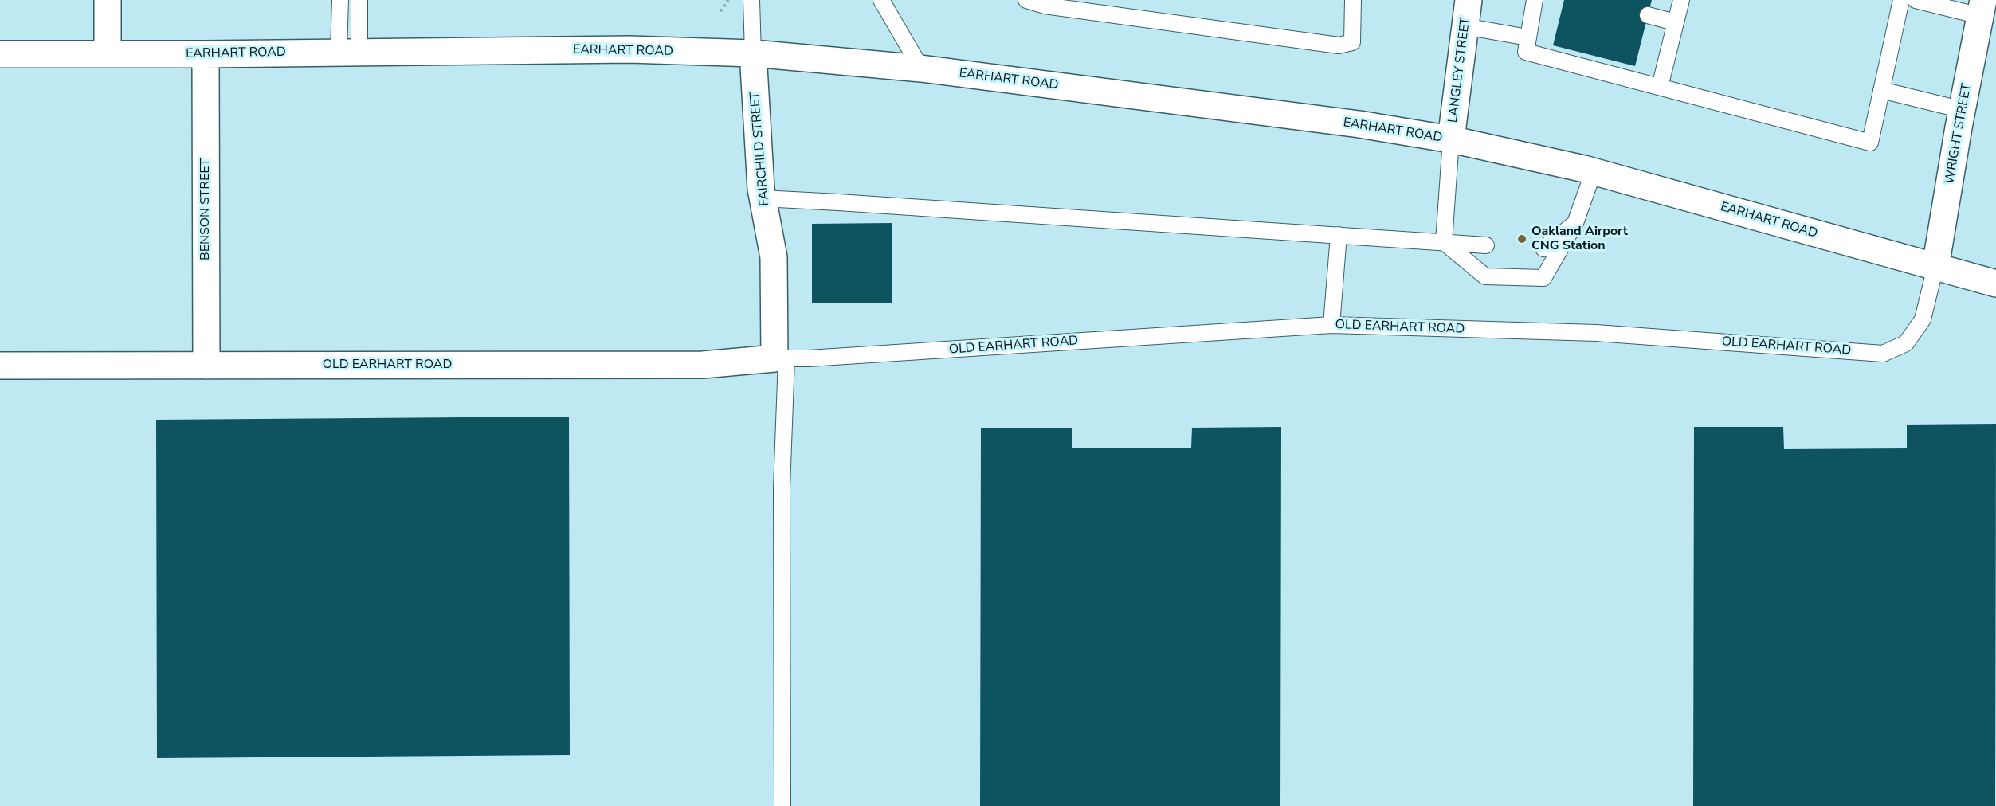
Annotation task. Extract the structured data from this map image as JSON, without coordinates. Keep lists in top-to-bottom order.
{
  "streets": {
    "street": [
      "EARHART ROAD",
      "LANGLEY STREET",
      "WRIGHT STREET",
      "FAIRCHILD STREET",
      "BENSON STREET",
      "OLD EARHART ROAD"
    ]
  },
  "crossings": [
    ["EARHART ROAD", "LANGLEY STREET"],
    ["EARHART ROAD", "WRIGHT STREET"],
    ["EARHART ROAD", "FAIRCHILD STREET"],
    ["EARHART ROAD", "BENSON STREET"],
    ["EARHART ROAD", "OLD EARHART ROAD"],
    ["WRIGHT STREET", "OLD EARHART ROAD"],
    ["FAIRCHILD STREET", "OLD EARHART ROAD"],
    ["BENSON STREET", "OLD EARHART ROAD"]
  ],
  "places": ["Oakland Airport CNG Station"]
}
